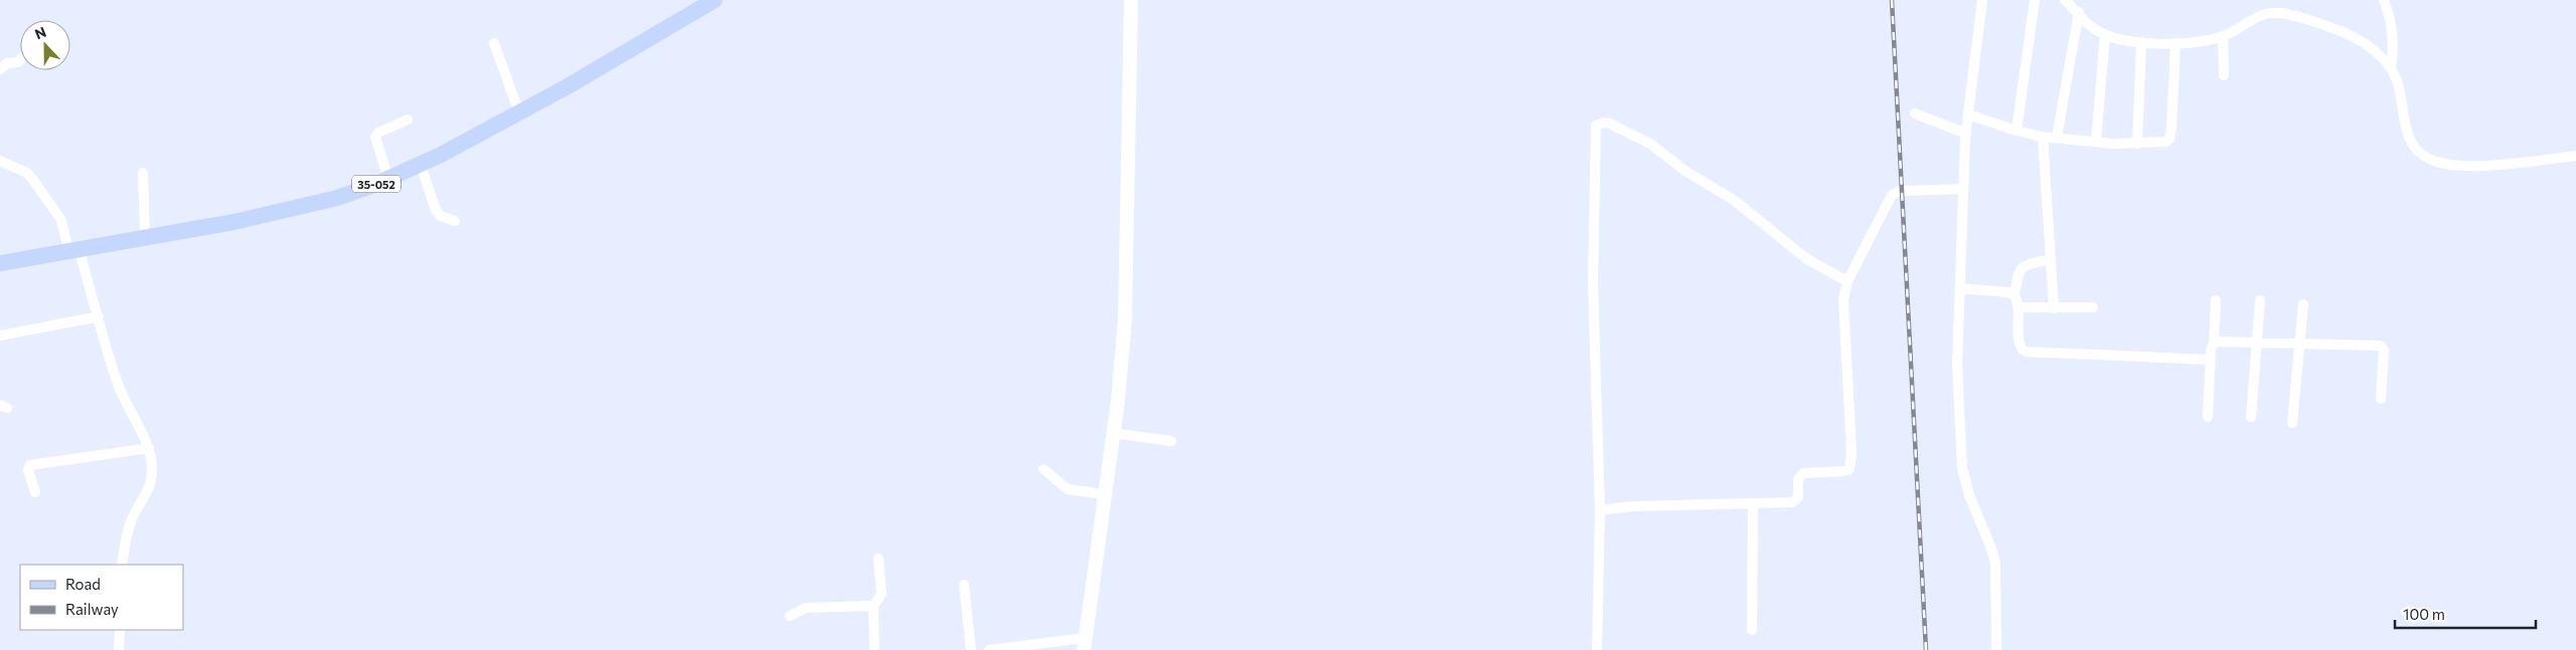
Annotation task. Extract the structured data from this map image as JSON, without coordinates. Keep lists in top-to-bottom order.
{
  "streets": {
    "main road": ["35-052"]
  },
  "legend": ["Road", "Railway"],
  "scale_bar": "100 m",
  "north": "top"
}
